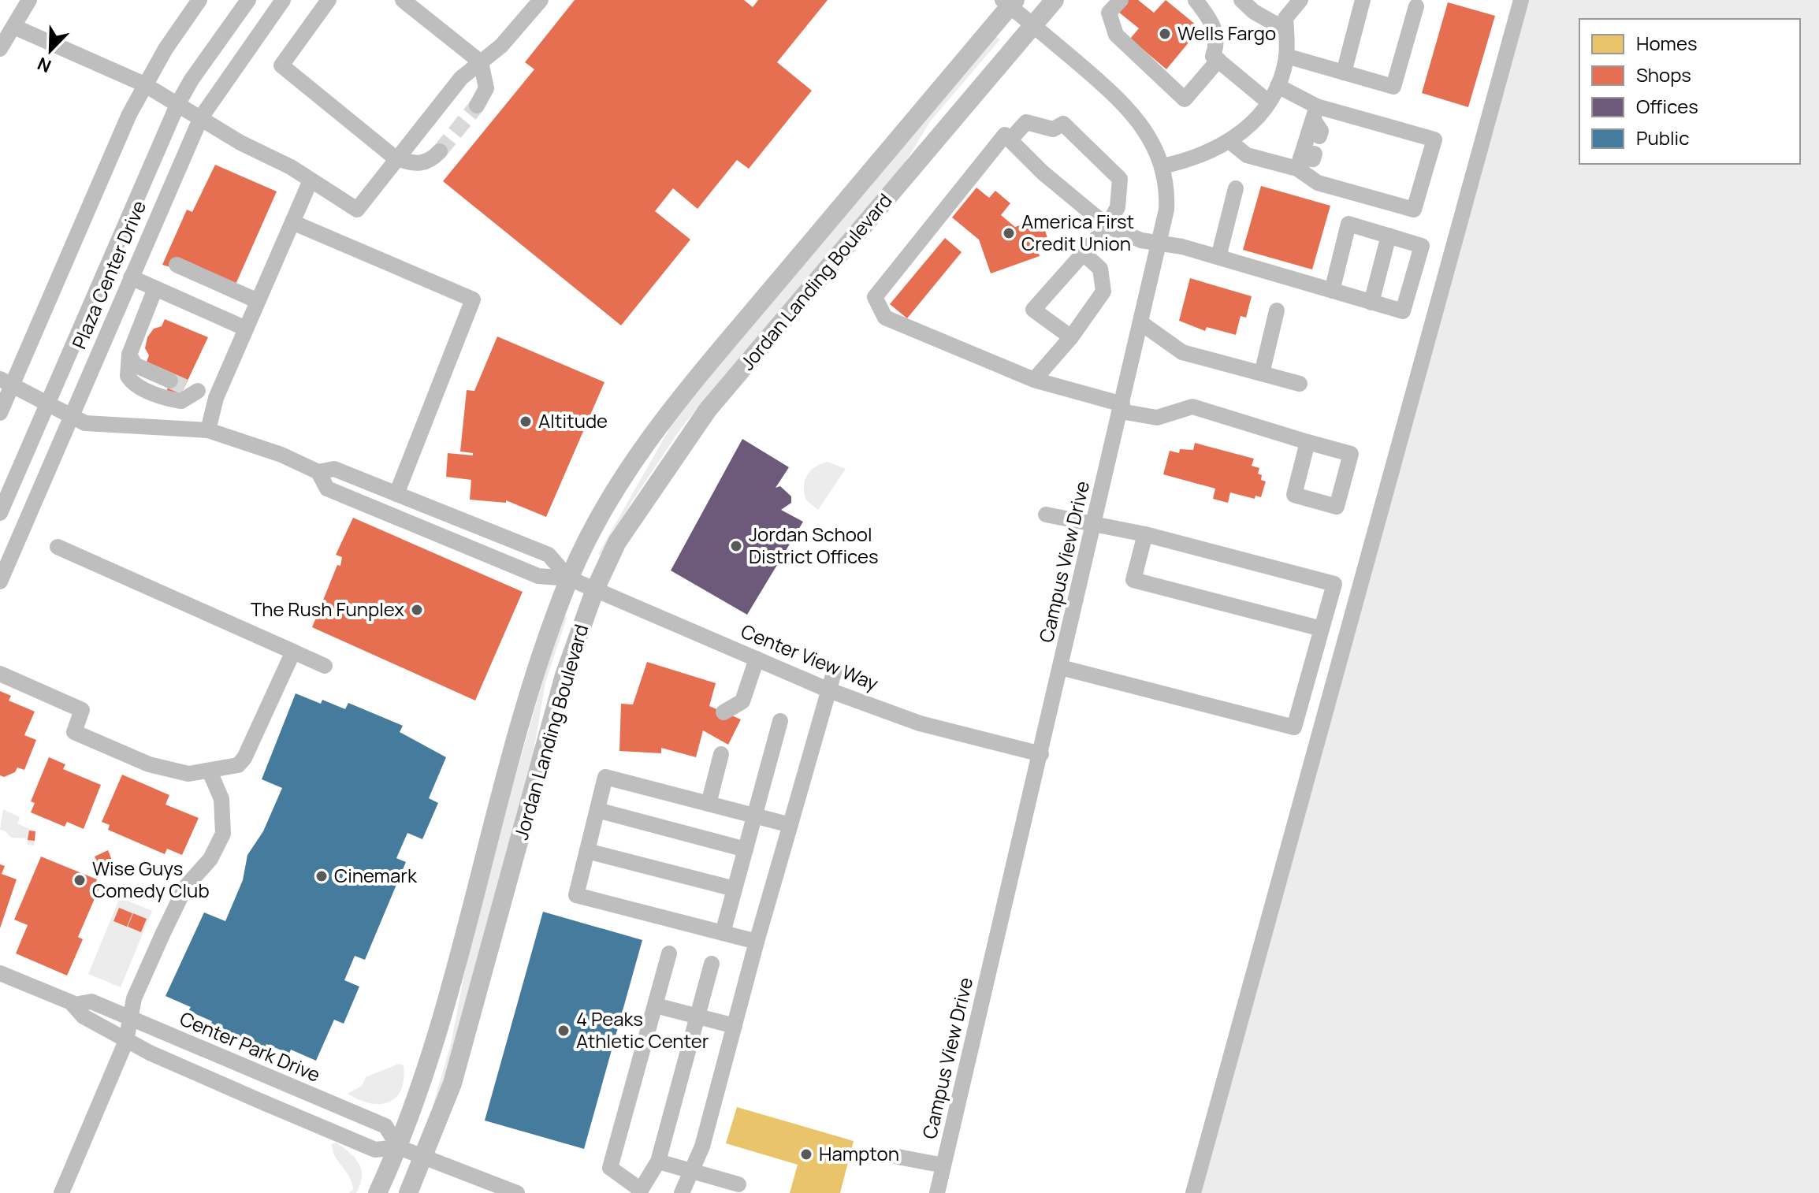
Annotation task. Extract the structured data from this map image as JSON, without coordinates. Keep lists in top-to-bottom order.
{
  "streets": {
    "main road": ["Jordan Landing Boulevard"],
    "street": [
      "Plaza Center Drive",
      "Campus View Drive",
      "Center View Way",
      "Center Park Drive"
    ]
  },
  "crossings": [
    ["Plaza Center Drive", "Center View Way"],
    ["Jordan Landing Boulevard", "Campus View Drive"],
    ["Jordan Landing Boulevard", "Center View Way"],
    ["Jordan Landing Boulevard", "Center Park Drive"],
    ["Campus View Drive", "Center View Way"]
  ],
  "places": [
    "Wells Fargo",
    "America First Credit Union",
    "Altitude",
    "Jordan School District Offices",
    "The Rush Funplex",
    "Cinemark",
    "Wise Guys Comedy Club",
    "4 Peaks Athletic Center",
    "Hampton"
  ],
  "legend": [
    "Homes",
    "Shops",
    "Offices",
    "Public"
  ],
  "north": "bottom left"
}
